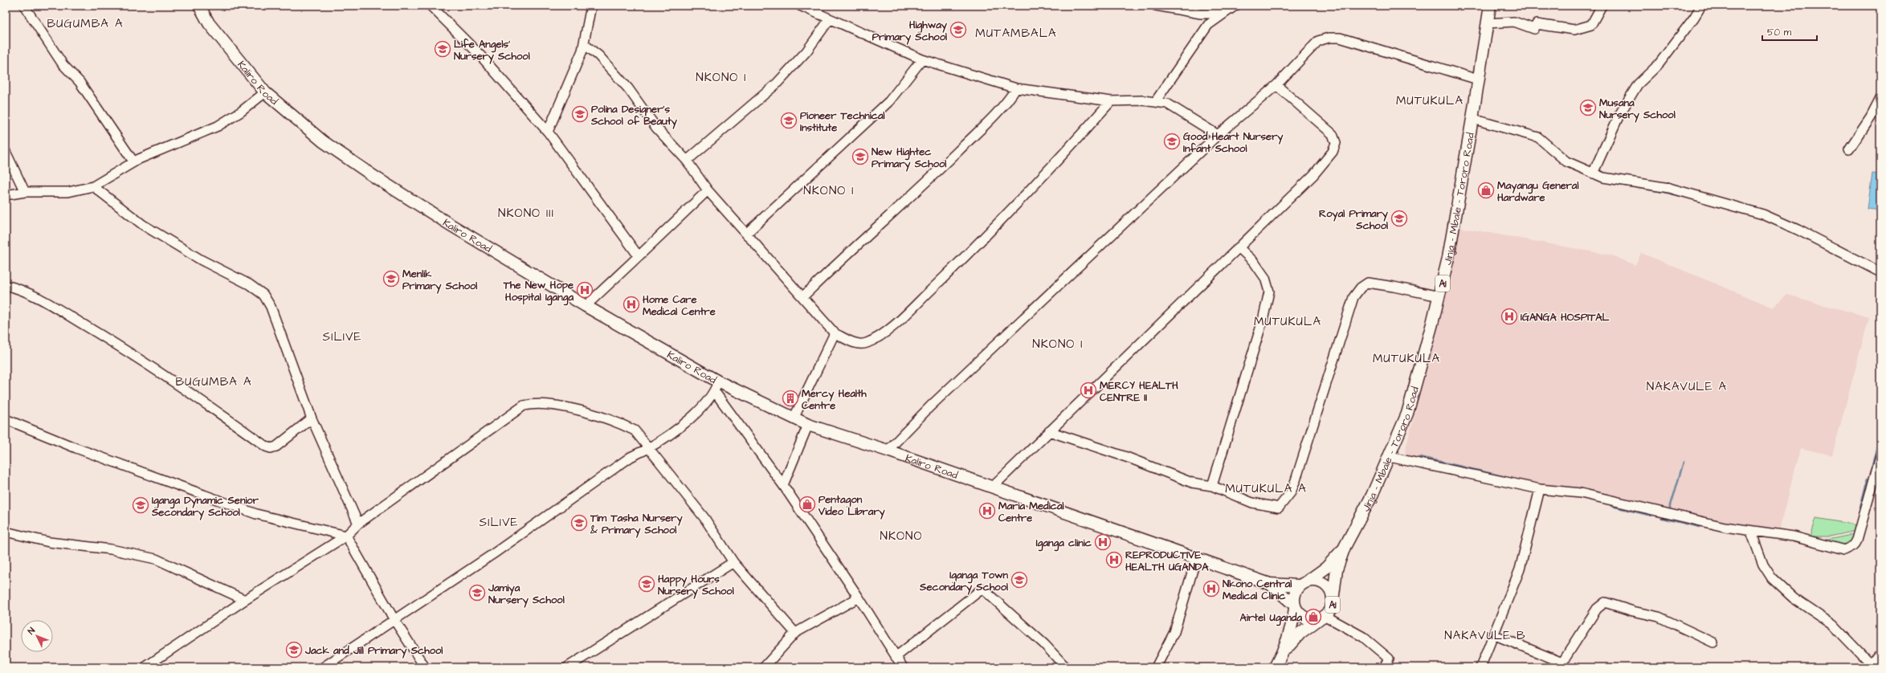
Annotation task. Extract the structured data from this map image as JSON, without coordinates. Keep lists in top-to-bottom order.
{
  "streets": {
    "main road": ["Kaliro Road", "Jinja - Mbale - Tororo Road", "A1"]
  },
  "crossings": [
    ["Kaliro Road", "Jinja - Mbale - Tororo Road"],
    ["Kaliro Road", "A1"],
    ["Jinja - Mbale - Tororo Road", "A1"]
  ],
  "districts": [
    "BUGUMBA A",
    "MUTAMBALA",
    "NKONO I",
    "MUTUKULA",
    "NKONO I",
    "NKONO III",
    "MUTUKULA",
    "SILIVE",
    "NKONO I",
    "MUTUKULA",
    "BUGUMBA A",
    "NAKAVULE A",
    "MUTUKULA A",
    "SILIVE",
    "NKONO",
    "NAKAVULE B"
  ],
  "places": {
    "school or university": [
      "Highway Primary School",
      "Life Angels' Nursery School",
      "Musana Nursery School",
      "Polina Designer's School of Beauty",
      "Pioneer Technical Institute",
      "Good Heart Nursery Infant School",
      "New Hightec Primary School",
      "Royal Primary School",
      "Menlik Primary School",
      "Iganga Dynamic Senior Secondary School",
      "Tim Tasha Nursery & Primary School",
      "Iganga Town Secondary School",
      "Happy Hours Nursery School",
      "Jamiya Nursery School",
      "Jack and Jill Primary School"
    ],
    "shop": ["Mayangu General Hardware", "Pentagon Video Library", "Airtel Uganda"],
    "hospital": [
      "The New Hope Hospital Iganga",
      "Home Care Medical Centre",
      "IGANGA HOSPITAL",
      "MERCY HEALTH CENTRE II",
      "Maria Medical Centre",
      "Iganga clinic",
      "REPRODUCTIVE HEALTH UGANDA",
      "Nkono Central Medical Clinic"
    ],
    "building": ["Mercy Health Centre"]
  },
  "scale_bar": "50 m",
  "north": "top left"
}
